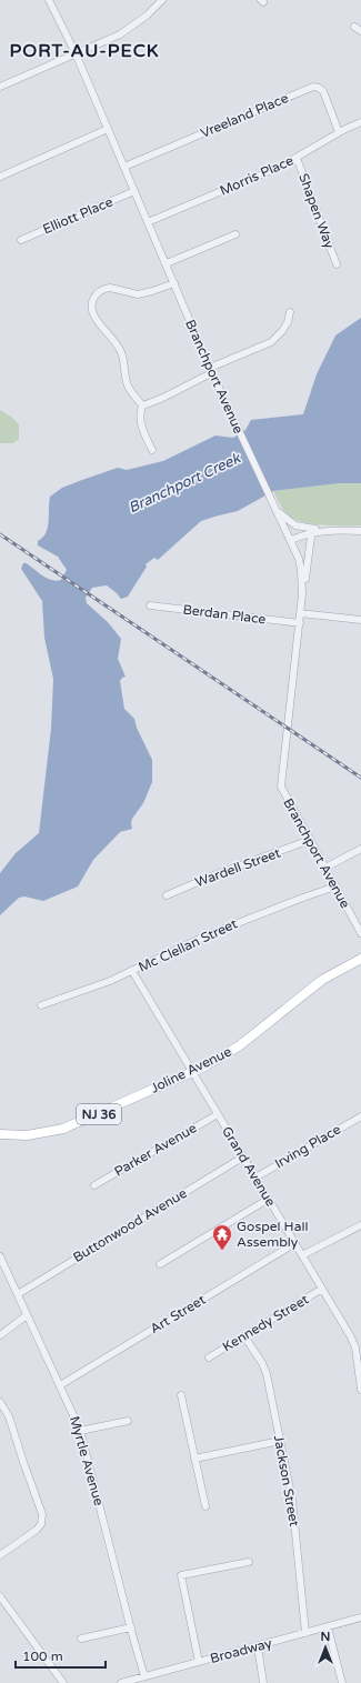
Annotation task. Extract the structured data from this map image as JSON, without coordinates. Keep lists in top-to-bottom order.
{
  "streets": {
    "main road": ["Joline Avenue", "NJ 36"],
    "street": [
      "Vreeland Place",
      "Morris Place",
      "Shapen Way",
      "Elliott Place",
      "Branchport Avenue",
      "Berdan Place",
      "Wardell Street",
      "Mc Clellan Street",
      "Irving Place",
      "Parker Avenue",
      "Grand Avenue",
      "Buttonwood Avenue",
      "Art Street",
      "Kennedy Street",
      "Myrtle Avenue",
      "Jackson Street",
      "Broadway"
    ]
  },
  "crossings": [
    ["Vreeland Place", "Morris Place"],
    ["Vreeland Place", "Branchport Avenue"],
    ["Morris Place", "Shapen Way"],
    ["Morris Place", "Branchport Avenue"],
    ["Elliott Place", "Branchport Avenue"],
    ["Branchport Avenue", "Berdan Place"],
    ["Branchport Avenue", "Wardell Street"],
    ["Branchport Avenue", "Mc Clellan Street"],
    ["Mc Clellan Street", "Grand Avenue"],
    ["Joline Avenue", "Grand Avenue"],
    ["Irving Place", "Grand Avenue"],
    ["Parker Avenue", "Grand Avenue"],
    ["Grand Avenue", "Buttonwood Avenue"],
    ["Grand Avenue", "Art Street"],
    ["Grand Avenue", "Kennedy Street"],
    ["Buttonwood Avenue", "Myrtle Avenue"],
    ["Art Street", "Myrtle Avenue"],
    ["Kennedy Street", "Jackson Street"],
    ["Myrtle Avenue", "Broadway"],
    ["Jackson Street", "Broadway"]
  ],
  "districts": ["PORT-AU-PECK"],
  "water": ["Branchport Creek"],
  "places": {
    "temple": ["Gospel Hall Assembly"]
  },
  "scale_bar": "100 m",
  "north": "top"
}
